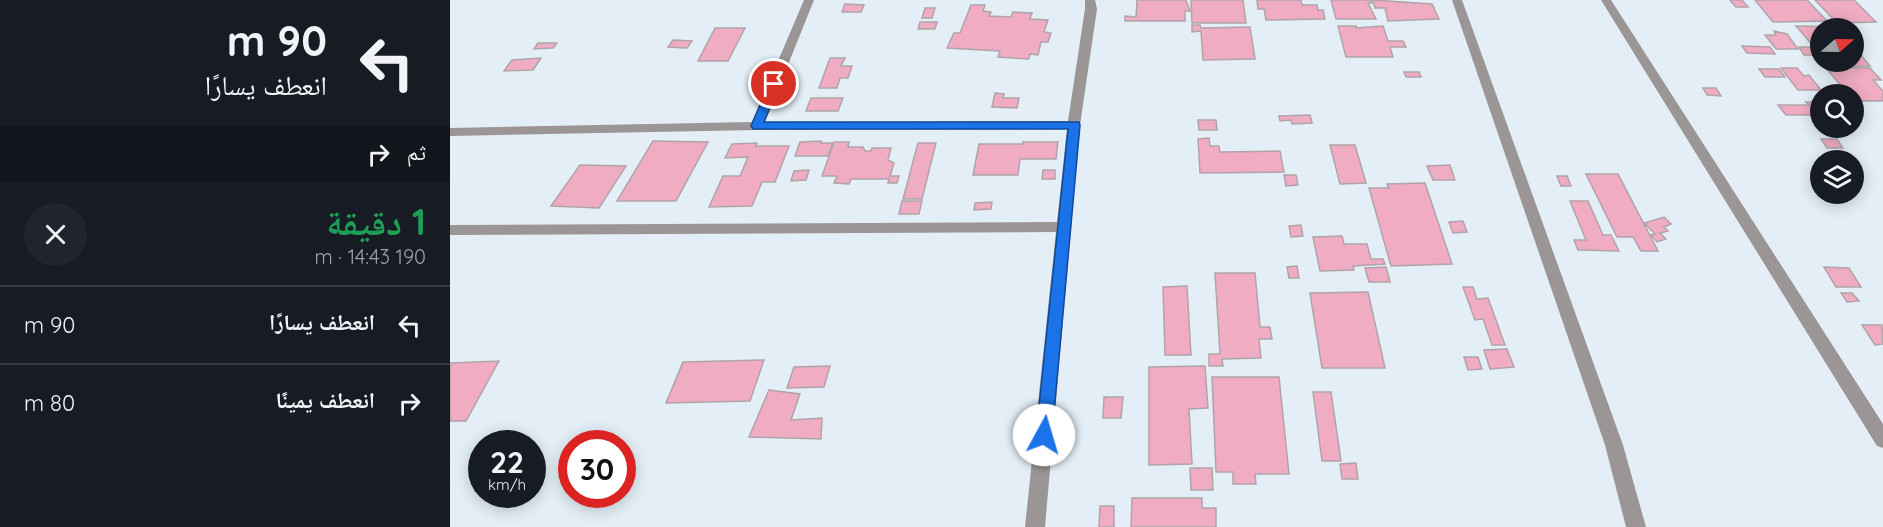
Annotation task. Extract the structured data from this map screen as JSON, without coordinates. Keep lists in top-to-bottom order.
{
  "north": "right",
  "page": {
    "turn": ["90 m", "انعطف يسارًا"],
    "then": "ثم",
    "heading": ["1 دقيقة", "190 m · 14:43"],
    "list": [
      {
        "name": "انعطف يسارًا",
        "value": "90 m"
      },
      {
        "name": "انعطف يمينًا",
        "value": "80 m"
      }
    ],
    "speed": "22 km/h",
    "limit": "30"
  }
}
